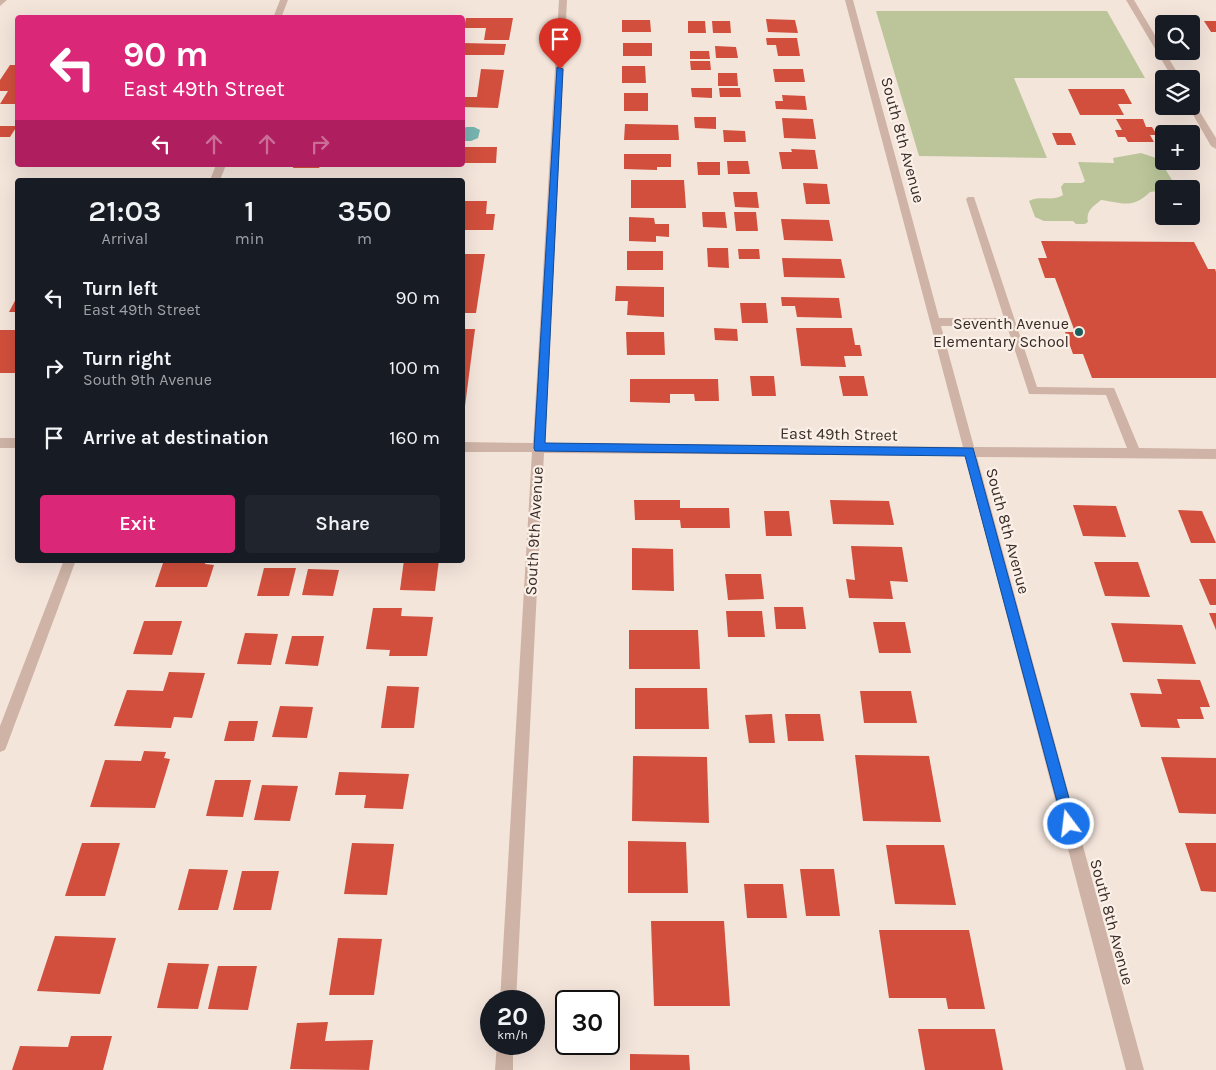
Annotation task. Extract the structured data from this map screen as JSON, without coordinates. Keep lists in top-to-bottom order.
{
  "streets": {
    "street": ["South 8th Avenue", "East 49th Street", "South 9th Avenue"]
  },
  "crossings": [
    ["South 8th Avenue", "East 49th Street"],
    ["East 49th Street", "South 9th Avenue"]
  ],
  "places": ["Seventh Avenue Elementary School"],
  "page": {
    "map_buttons": ["+", "−"],
    "turn": ["90 m", "East 49th Street"],
    "eta": [
      "21:03",
      "Arrival",
      "1",
      "min",
      "350",
      "m"
    ],
    "list": [
      {
        "name": "Turn left",
        "note": "East 49th Street",
        "value": "90 m"
      },
      {
        "name": "Turn right",
        "note": "South 9th Avenue",
        "value": "100 m"
      },
      {
        "name": "Arrive at destination",
        "value": "160 m"
      }
    ],
    "buttons": ["Exit", "Share"],
    "speed": "20 km/h",
    "limit": "30"
  }
}
